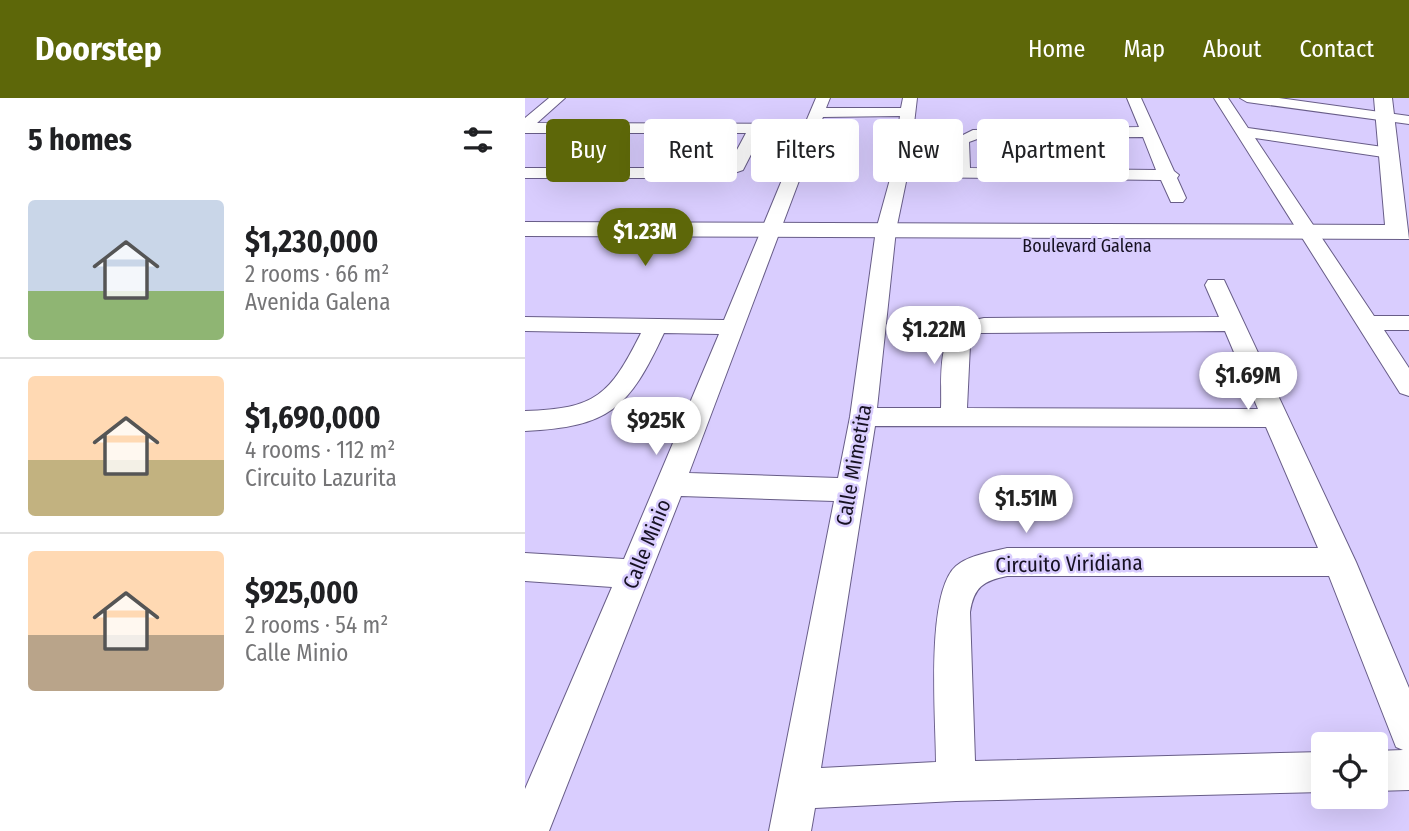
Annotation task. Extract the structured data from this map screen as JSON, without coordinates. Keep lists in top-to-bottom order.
{
  "streets": {
    "street": [
      "Boulevard Galena",
      "Calle Mimetita",
      "Calle Minio",
      "Circuito Viridiana"
    ]
  },
  "crossings": [
    ["Boulevard Galena", "Calle Mimetita"],
    ["Boulevard Galena", "Calle Minio"]
  ],
  "page": {
    "header": "Doorstep",
    "nav": [
      "Home",
      "Map",
      "About",
      "Contact"
    ],
    "heading": "5 homes",
    "chip": [
      "Buy",
      "Rent",
      "Filters",
      "New",
      "Apartment"
    ],
    "list": [
      {
        "name": "$1,230,000",
        "note": "2 rooms · 66 m² · Avenida Galena"
      },
      {
        "name": "$1,690,000",
        "note": "4 rooms · 112 m² · Circuito Lazurita"
      },
      {
        "name": "$925,000",
        "note": "2 rooms · 54 m² · Calle Minio"
      }
    ],
    "price": [
      "$1.23M",
      "$1.22M",
      "$1.69M",
      "$925K",
      "$1.51M"
    ]
  }
}
